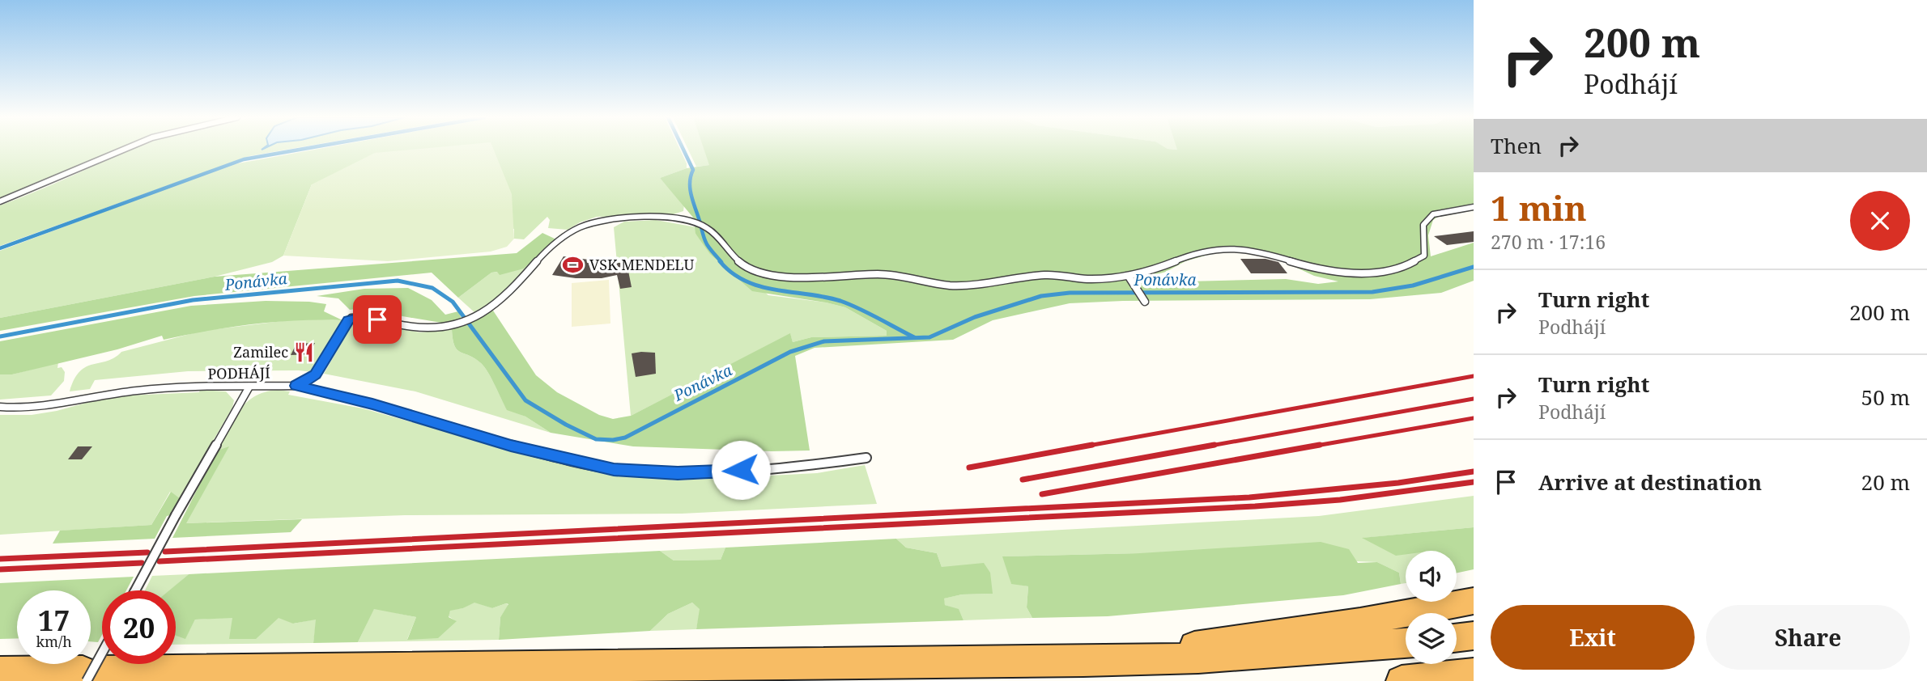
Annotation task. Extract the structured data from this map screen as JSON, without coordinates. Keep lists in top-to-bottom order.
{
  "streets": {
    "lane": ["PODHÁJÍ"]
  },
  "water": ["Ponávka"],
  "places": {
    "sports": ["VSK MENDELU"],
    "restaurant": ["Zamilec"]
  },
  "page": {
    "turn": ["200 m", "Podhájí"],
    "then": "Then",
    "heading": ["1 min", "270 m · 17:16"],
    "list": [
      {
        "name": "Turn right",
        "note": "Podhájí",
        "value": "200 m"
      },
      {
        "name": "Turn right",
        "note": "Podhájí",
        "value": "50 m"
      },
      {
        "name": "Arrive at destination",
        "value": "20 m"
      }
    ],
    "speed": "17 km/h",
    "limit": "20",
    "buttons": ["Exit", "Share"]
  }
}
